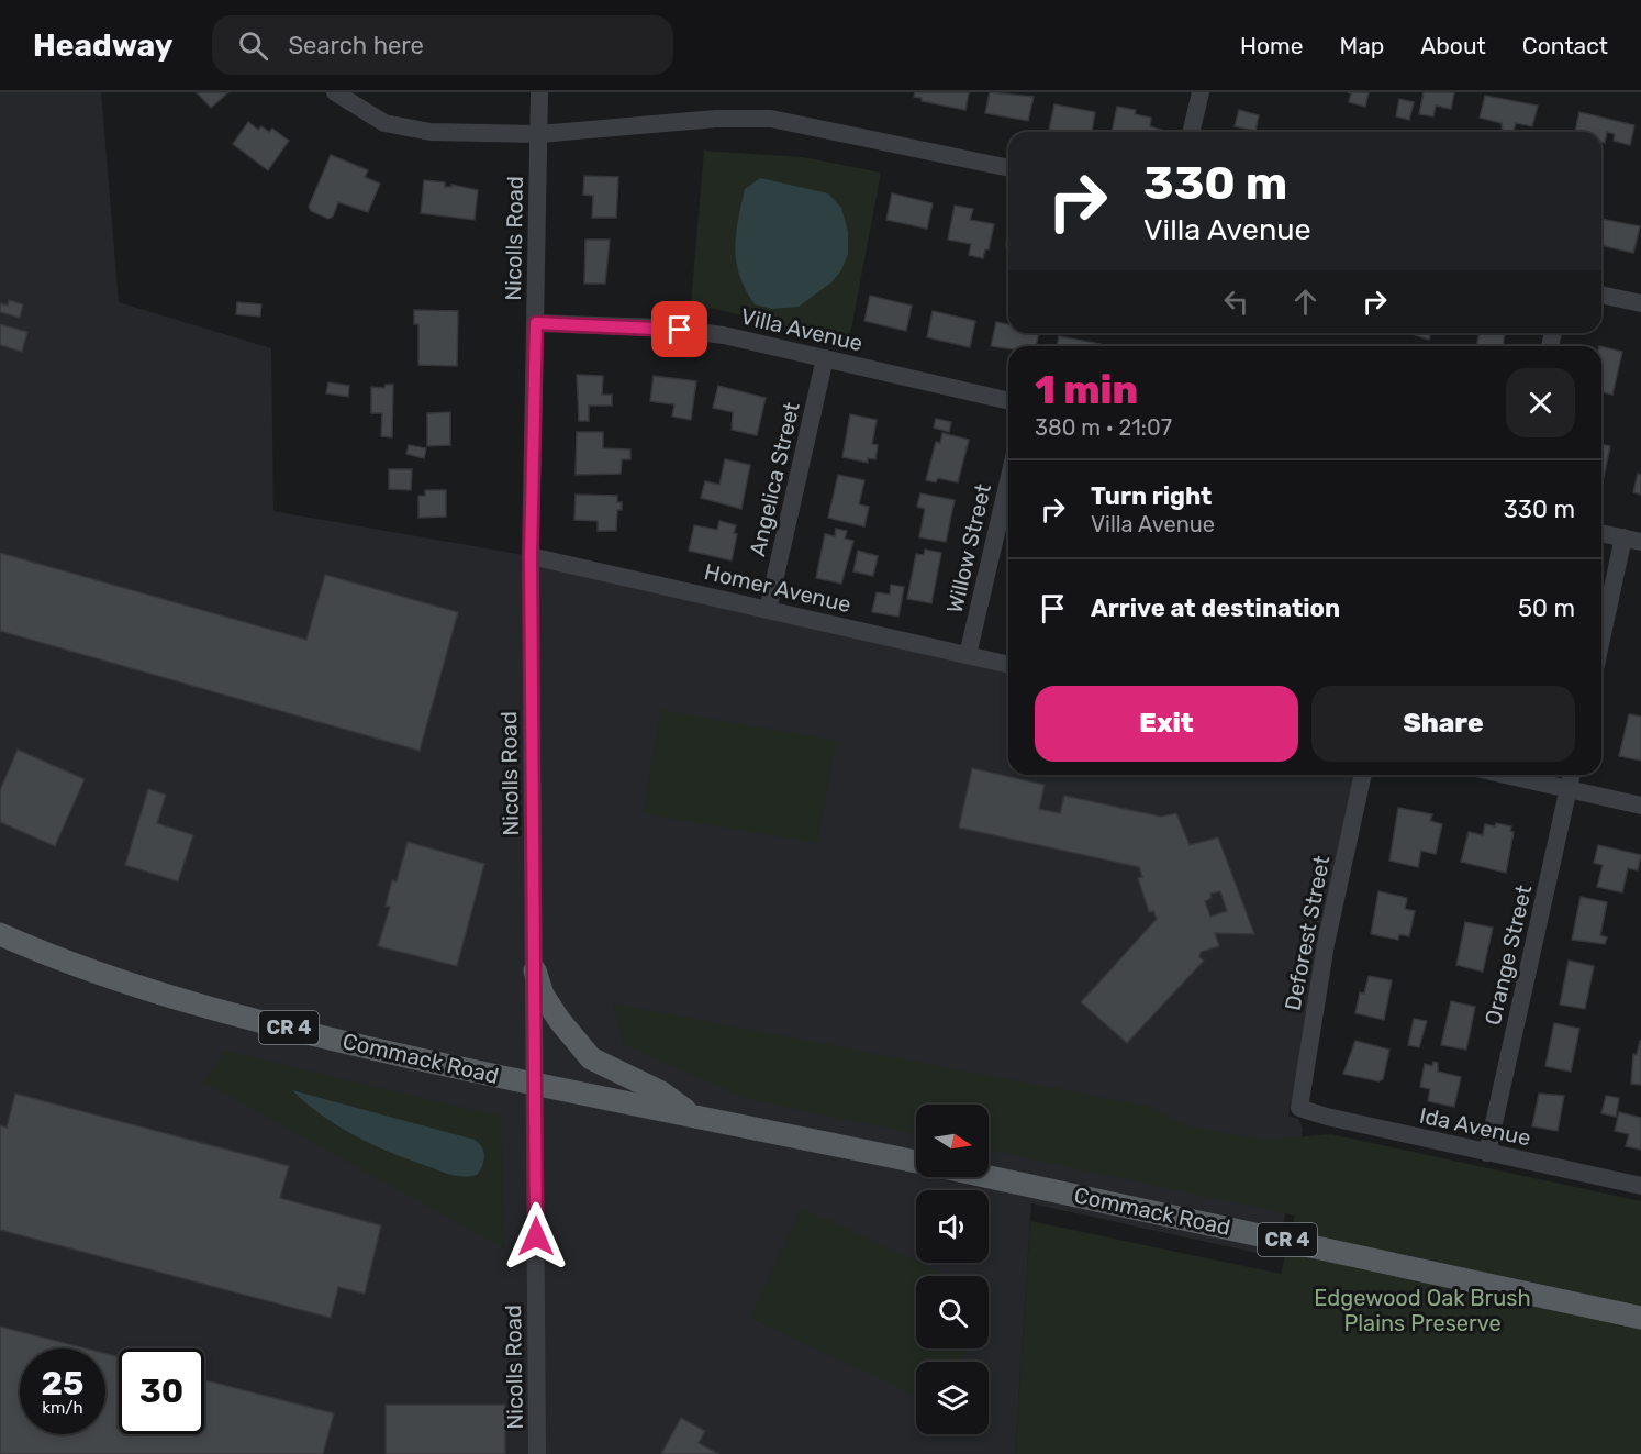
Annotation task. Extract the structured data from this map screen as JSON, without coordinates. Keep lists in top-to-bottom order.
{
  "streets": {
    "main road": ["CR 4", "Commack Road"],
    "street": [
      "Nicolls Road",
      "Villa Avenue",
      "Angelica Street",
      "Willow Street",
      "Homer Avenue",
      "Deforest Street",
      "Orange Street",
      "Ida Avenue"
    ]
  },
  "crossings": [
    ["Nicolls Road", "Villa Avenue"],
    ["Nicolls Road", "Homer Avenue"],
    ["Nicolls Road", "Commack Road"],
    ["Villa Avenue", "Angelica Street"],
    ["Angelica Street", "Homer Avenue"],
    ["Willow Street", "Homer Avenue"],
    ["Deforest Street", "Ida Avenue"],
    ["Orange Street", "Ida Avenue"]
  ],
  "parks": ["Edgewood Oak Brush Plains Preserve"],
  "north": "right",
  "page": {
    "header": "Headway",
    "search": "Search here",
    "nav": [
      "Home",
      "Map",
      "About",
      "Contact"
    ],
    "turn": ["330 m", "Villa Avenue"],
    "heading": ["1 min", "380 m · 21:07"],
    "list": [
      {
        "name": "Turn right",
        "note": "Villa Avenue",
        "value": "330 m"
      },
      {
        "name": "Arrive at destination",
        "value": "50 m"
      }
    ],
    "buttons": ["Exit", "Share"],
    "speed": "25 km/h",
    "limit": "30"
  }
}
